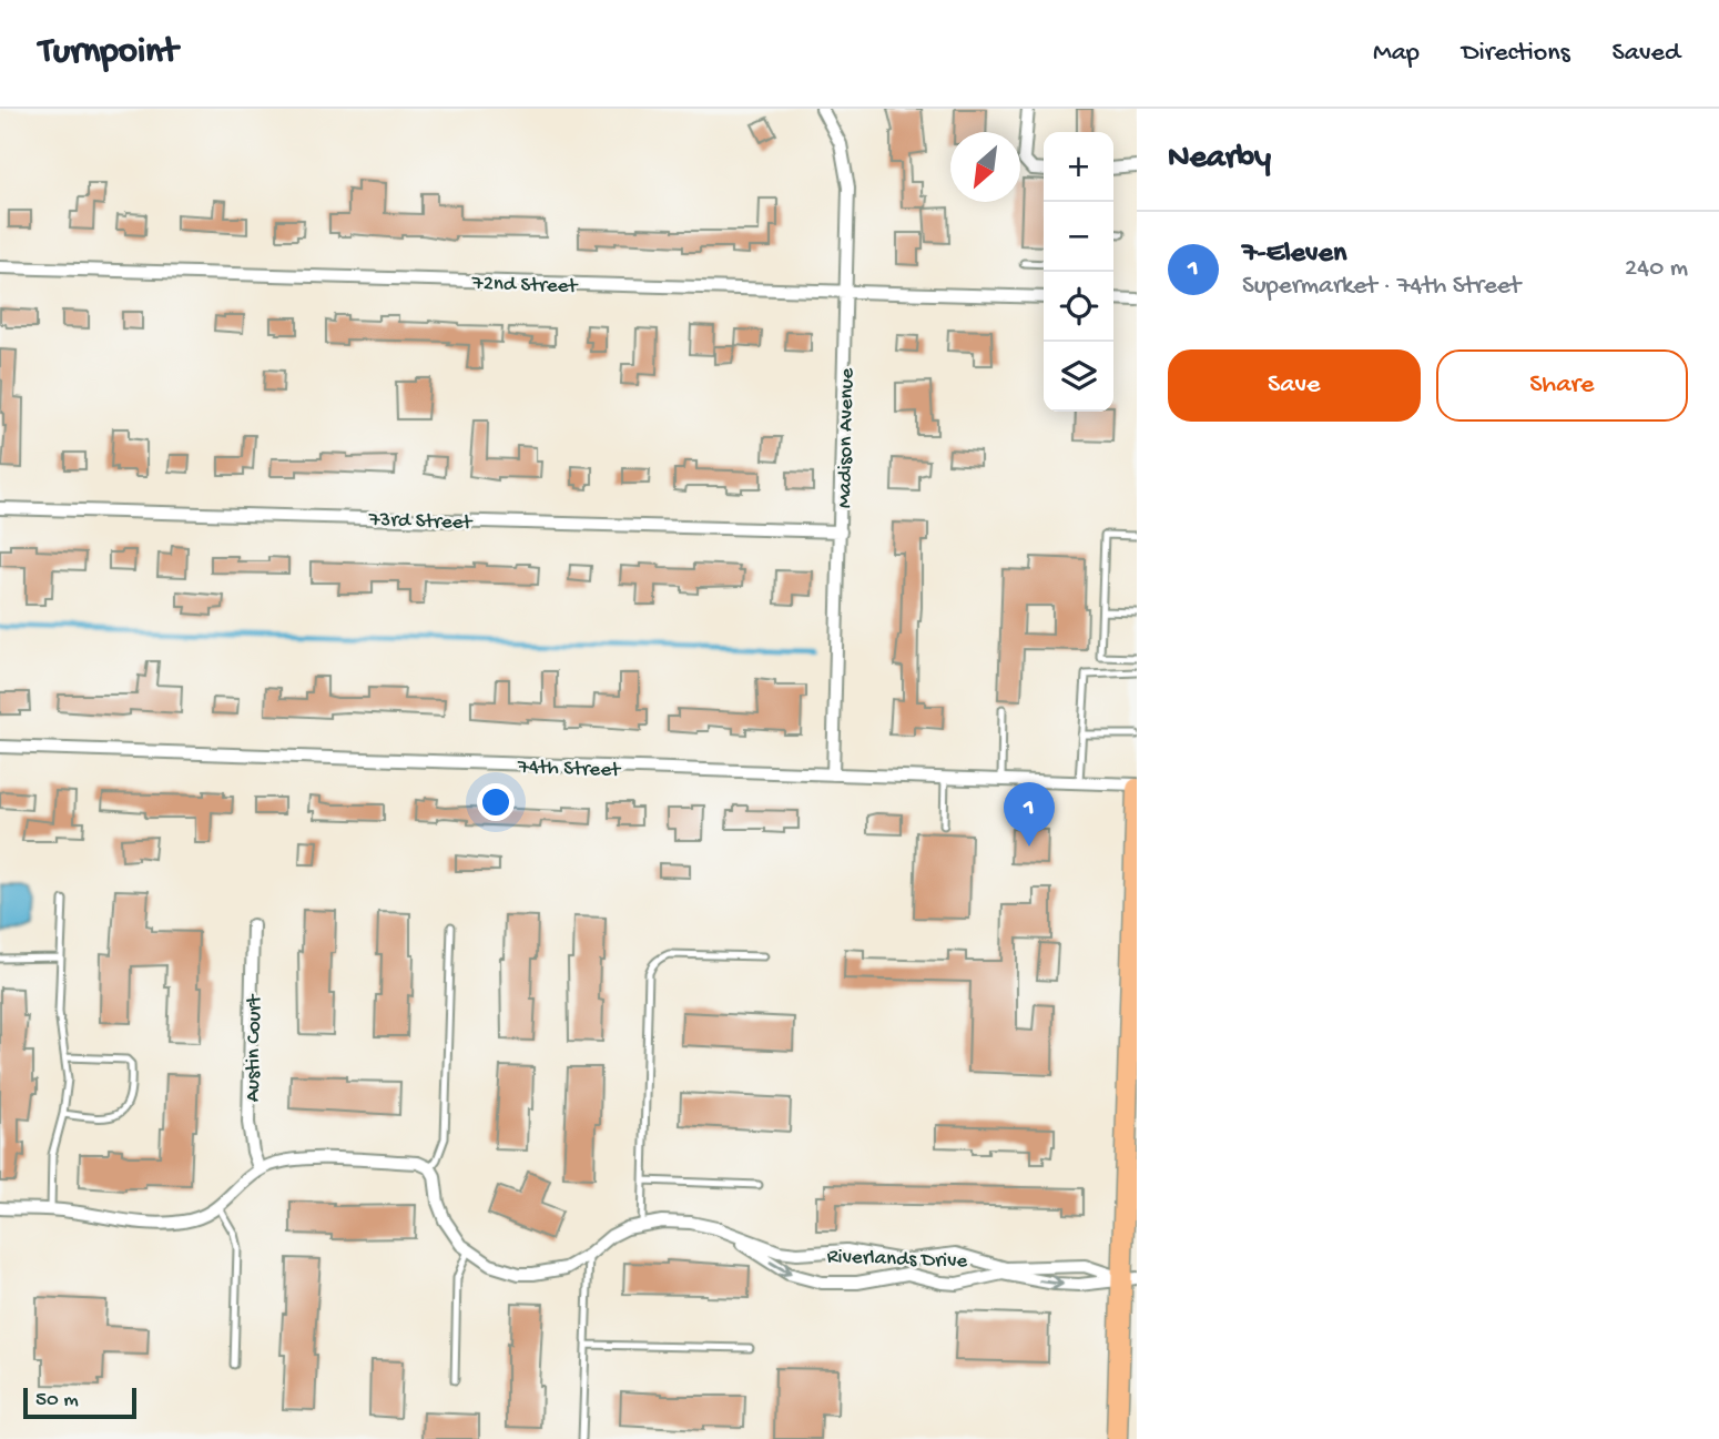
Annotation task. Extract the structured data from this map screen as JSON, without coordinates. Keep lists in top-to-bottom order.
{
  "streets": {
    "street": [
      "72nd Street",
      "Madison Avenue",
      "73rd Street",
      "74th Street",
      "Austin Court",
      "Riverlands Drive"
    ]
  },
  "crossings": [
    ["72nd Street", "Madison Avenue"],
    ["Madison Avenue", "73rd Street"],
    ["Madison Avenue", "74th Street"]
  ],
  "scale_bar": "50 m",
  "north": "bottom left",
  "page": {
    "header": "Turnpoint",
    "nav": ["Map", "Directions", "Saved"],
    "heading": "Nearby",
    "map_buttons": ["+", "−"],
    "list": [
      {
        "mark": "1",
        "name": "7-Eleven",
        "note": "Supermarket · 74th Street",
        "value": "240 m"
      }
    ],
    "buttons": ["Save", "Share"],
    "pins": "1",
    "scale": "50 m"
  }
}
